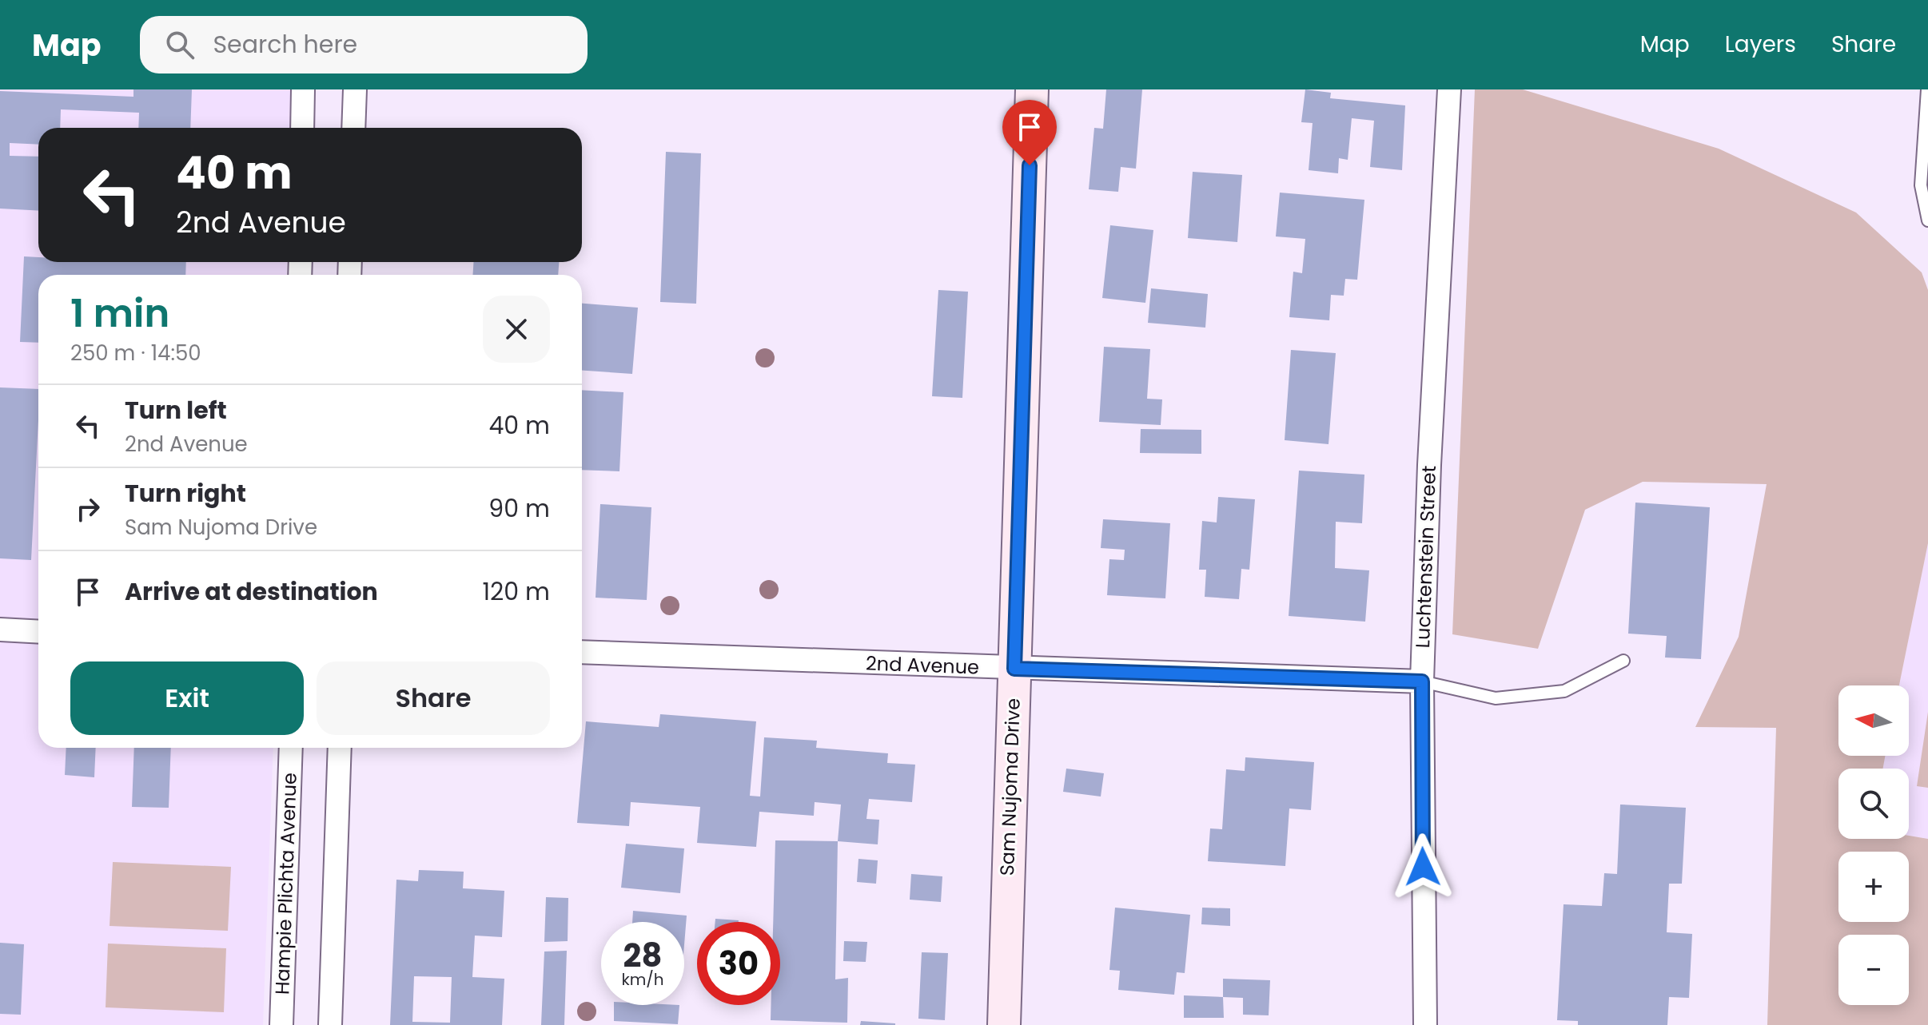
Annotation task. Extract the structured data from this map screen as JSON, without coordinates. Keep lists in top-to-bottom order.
{
  "streets": {
    "main road": ["Sam Nujoma Drive"],
    "street": ["Luchtenstein Street", "2nd Avenue", "Hampie Plichta Avenue"]
  },
  "crossings": [
    ["Luchtenstein Street", "2nd Avenue"],
    ["2nd Avenue", "Sam Nujoma Drive"]
  ],
  "north": "left",
  "page": {
    "header": "Map",
    "search": "Search here",
    "nav": ["Map", "Layers", "Share"],
    "turn": ["40 m", "2nd Avenue"],
    "heading": ["1 min", "250 m · 14:50"],
    "list": [
      {
        "name": "Turn left",
        "note": "2nd Avenue",
        "value": "40 m"
      },
      {
        "name": "Turn right",
        "note": "Sam Nujoma Drive",
        "value": "90 m"
      },
      {
        "name": "Arrive at destination",
        "value": "120 m"
      }
    ],
    "buttons": ["Exit", "Share"],
    "map_buttons": ["+", "−"],
    "speed": "28 km/h",
    "limit": "30"
  }
}
